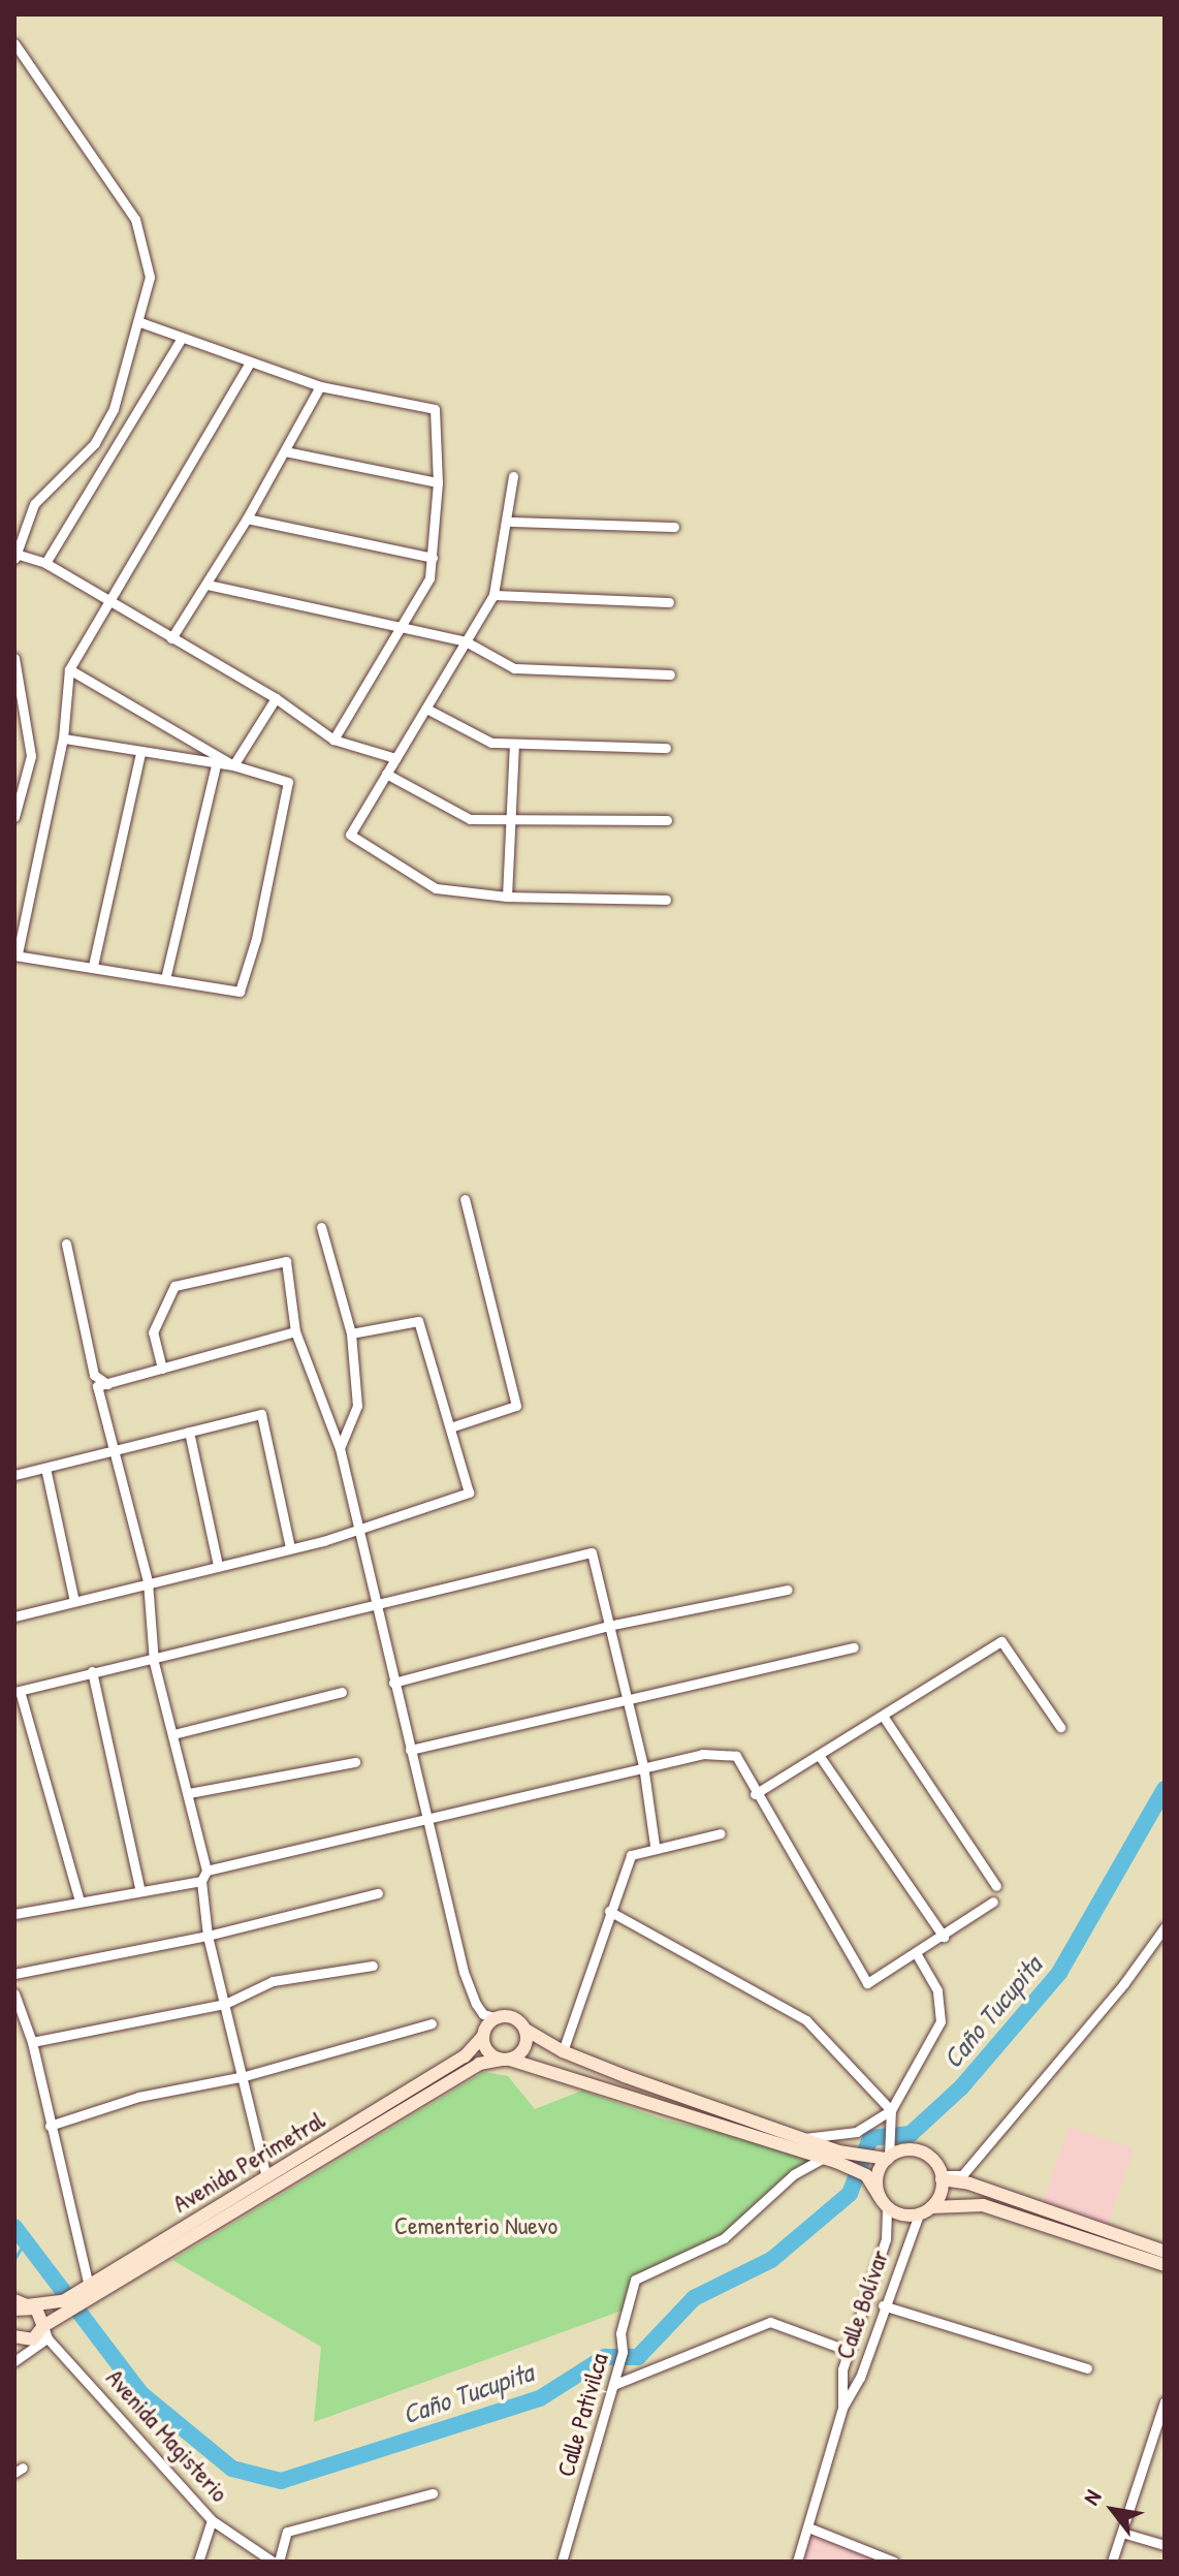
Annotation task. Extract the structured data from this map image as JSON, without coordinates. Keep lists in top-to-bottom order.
{
  "streets": {
    "street": [
      "Avenida Perimetral",
      "Calle Bolívar",
      "Calle Pativilca",
      "Avenida Magisterio"
    ]
  },
  "crossings": [
    ["Avenida Perimetral", "Avenida Magisterio"]
  ],
  "water": ["Caño Tucupita"],
  "parks": ["Cementerio Nuevo"],
  "north": "top left"
}
